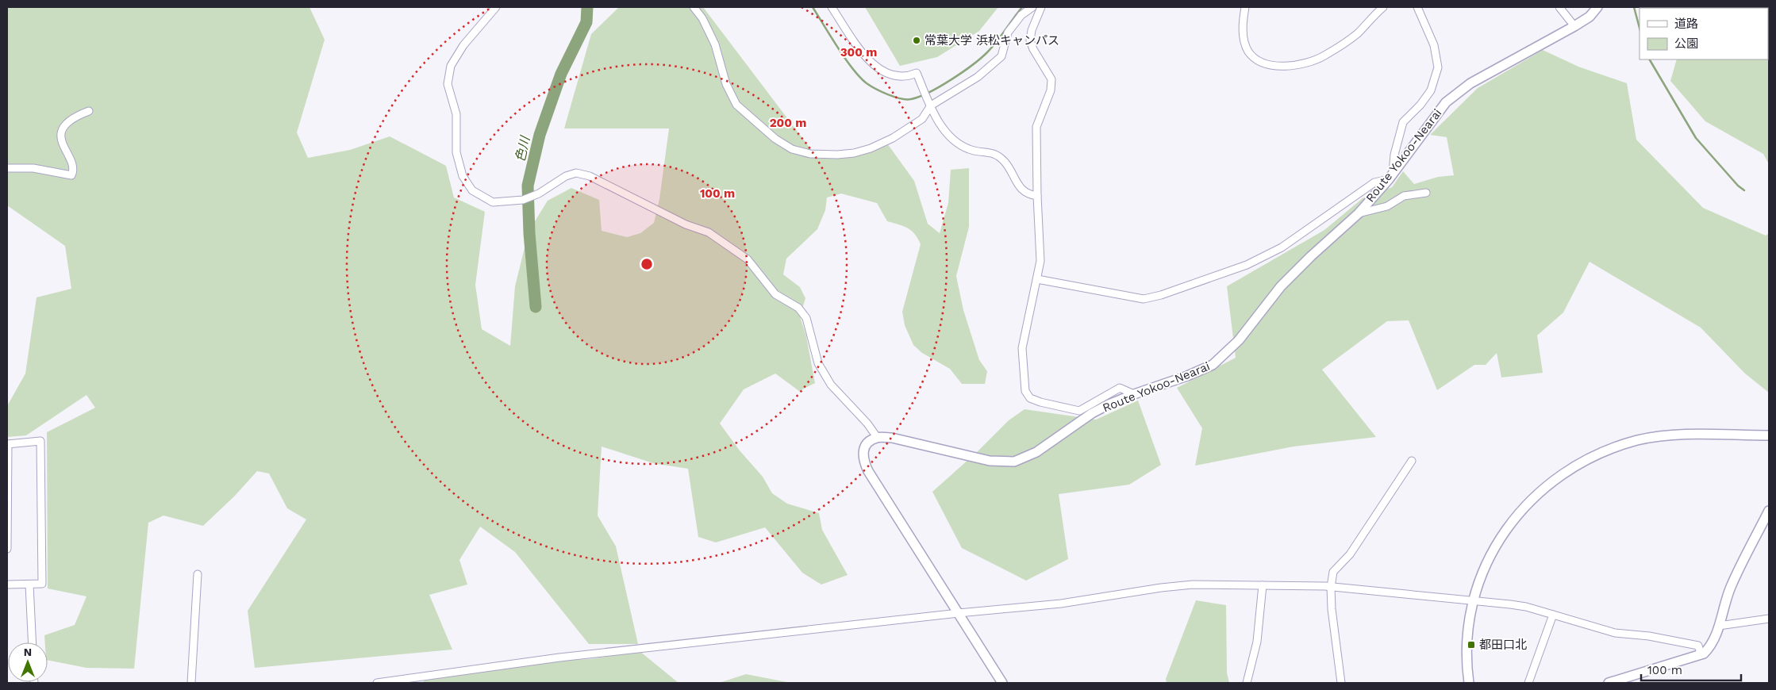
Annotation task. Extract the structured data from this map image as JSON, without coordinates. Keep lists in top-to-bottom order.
{
  "streets": {
    "main road": ["Route Yokoo-Nearai"]
  },
  "water": ["色川"],
  "places": {
    "other": ["常葉大学 浜松キャンパス"],
    "transit": ["都田口北"]
  },
  "legend": ["道路", "公園"],
  "scale_bar": "100 m",
  "north": "top",
  "rings": ["300 m", "200 m", "100 m"]
}
